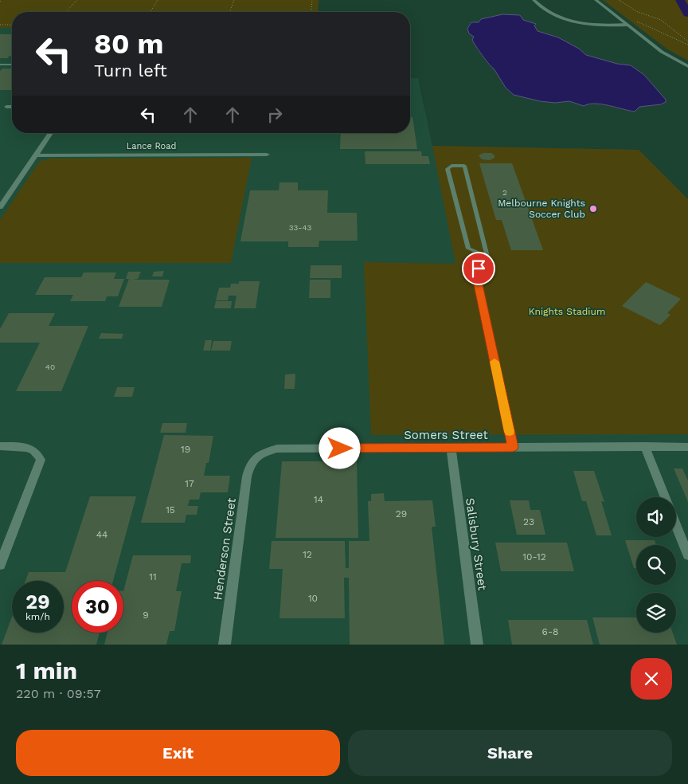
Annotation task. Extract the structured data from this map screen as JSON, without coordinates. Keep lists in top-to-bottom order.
{
  "streets": {
    "street": [
      "Lance Road",
      "Somers Street",
      "Salisbury Street",
      "Henderson Street"
    ]
  },
  "crossings": [
    ["Somers Street", "Salisbury Street"],
    ["Somers Street", "Henderson Street"]
  ],
  "parks": ["Knights Stadium"],
  "places": ["Melbourne Knights Soccer Club"],
  "house_numbers": [
    "2",
    "33-43",
    "40",
    "19",
    "17",
    "14",
    "15",
    "29",
    "23",
    "44",
    "12",
    "10-12",
    "11",
    "10",
    "9",
    "6-8"
  ],
  "page": {
    "turn": ["80 m", "Turn left"],
    "speed": "29 km/h",
    "limit": "30",
    "heading": ["1 min", "220 m · 09:57"],
    "buttons": ["Exit", "Share"]
  }
}
